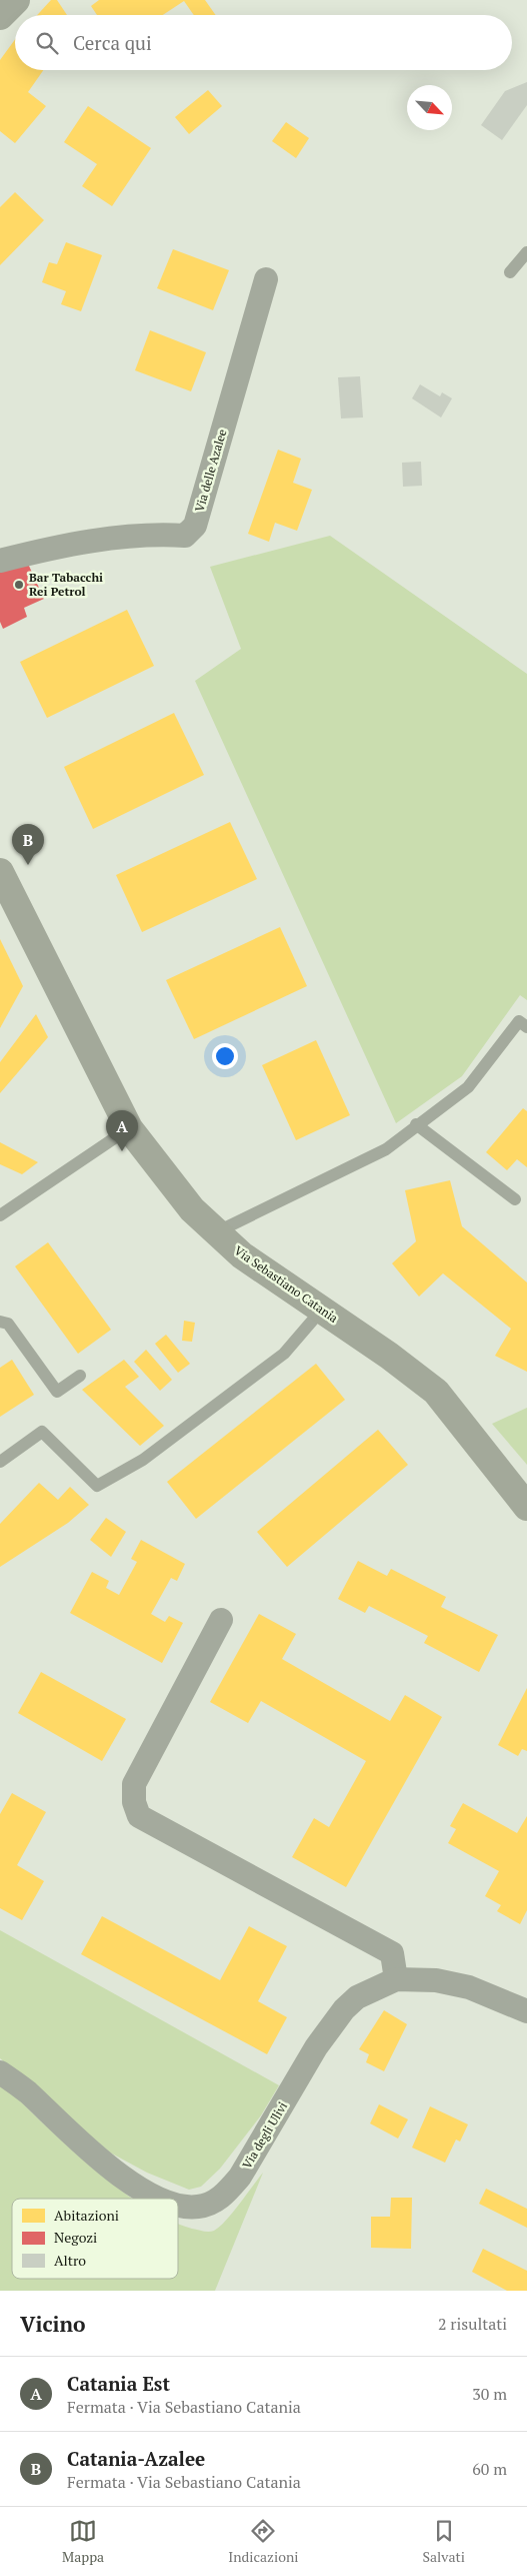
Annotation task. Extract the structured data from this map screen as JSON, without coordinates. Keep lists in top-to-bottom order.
{
  "streets": {
    "main road": ["Via Sebastiano Catania"],
    "street": ["Via delle Azalee", "Via degli Ulivi"]
  },
  "places": ["Bar Tabacchi Rei Petrol"],
  "legend": ["Abitazioni", "Negozi", "Altro"],
  "north": "bottom right",
  "page": {
    "search": "Cerca qui",
    "pins": ["B", "A"],
    "heading": ["Vicino", "2 risultati"],
    "list": [
      {
        "mark": "A",
        "name": "Catania Est",
        "note": "Fermata · Via Sebastiano Catania",
        "value": "30 m"
      },
      {
        "mark": "B",
        "name": "Catania-Azalee",
        "note": "Fermata · Via Sebastiano Catania",
        "value": "60 m"
      }
    ],
    "nav": ["Mappa", "Indicazioni", "Salvati"]
  }
}
